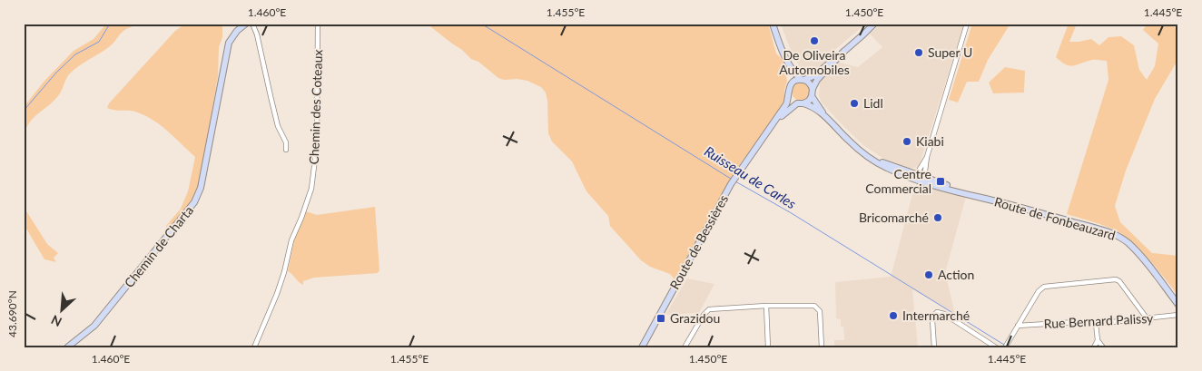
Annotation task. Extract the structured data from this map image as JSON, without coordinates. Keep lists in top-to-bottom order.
{
  "streets": {
    "street": [
      "Chemin des Coteaux",
      "Route de Fonbeauzard",
      "Route de Bessières",
      "Chemin de Charta",
      "Rue Bernard Palissy"
    ]
  },
  "water": ["Ruisseau de Carles"],
  "places": {
    "other": [
      "De Oliveira Automobiles",
      "Super U",
      "Lidl",
      "Kiabi",
      "Bricomarché",
      "Action",
      "Intermarché"
    ],
    "transit": ["Centre Commercial", "Grazidou"]
  },
  "north": "bottom left",
  "coordinates": [
    "1.460°E",
    "1.455°E",
    "1.450°E",
    "1.445°E",
    "43.690°N"
  ]
}
